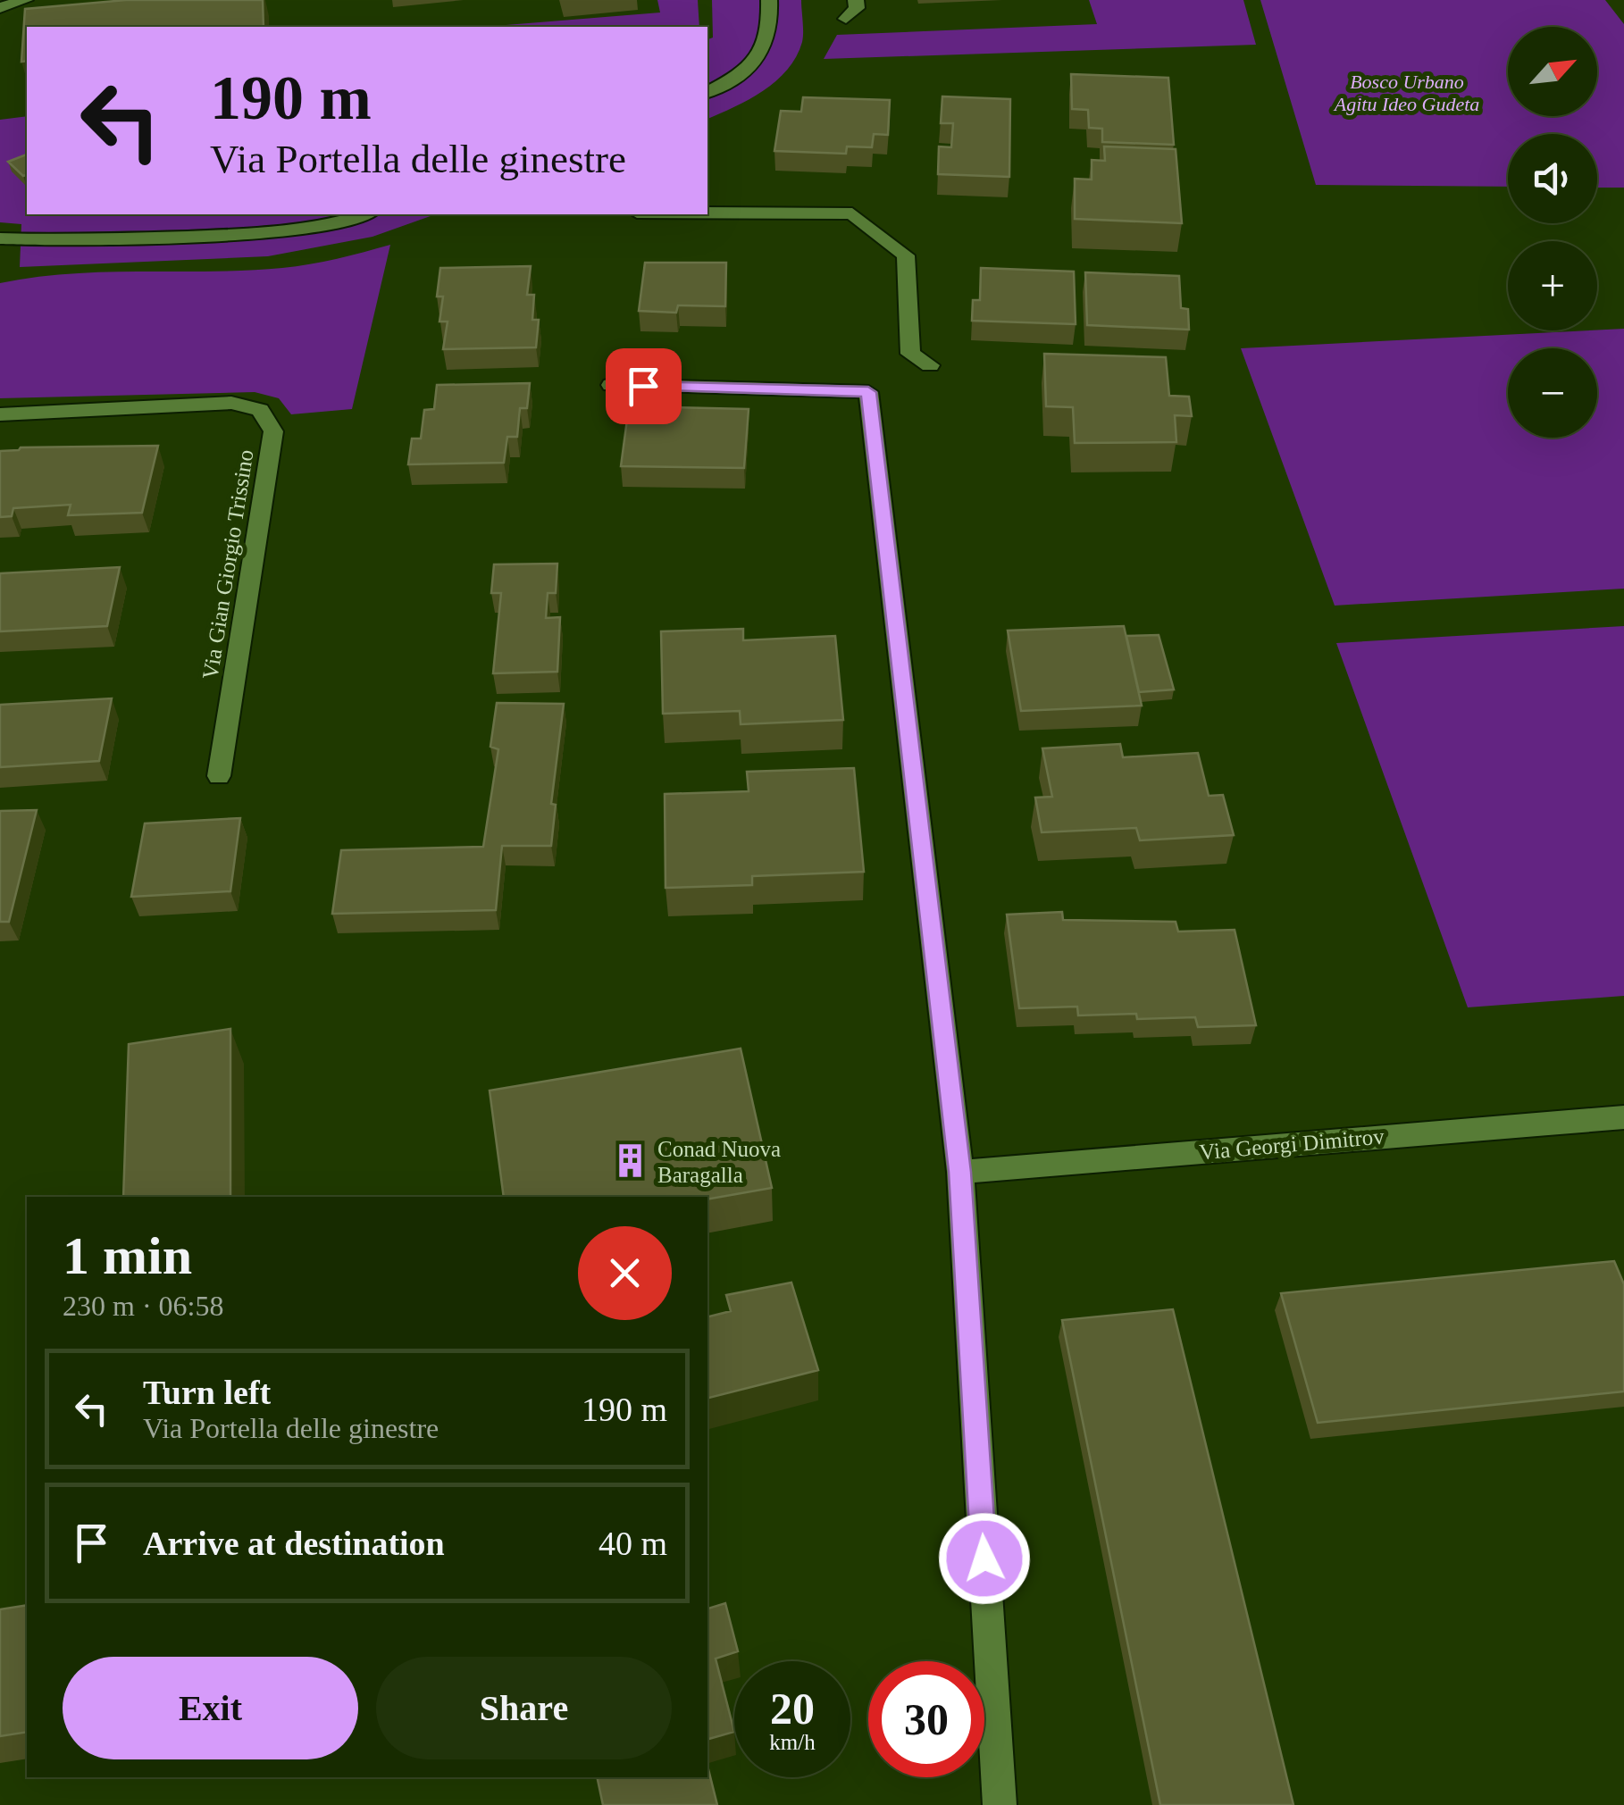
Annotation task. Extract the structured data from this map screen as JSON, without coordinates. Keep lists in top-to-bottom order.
{
  "streets": {
    "street": ["Via Gian Giorgio Trissino", "Via Georgi Dimitrov"]
  },
  "parks": ["Bosco Urbano Agitu Ideo Gudeta"],
  "places": {
    "building": ["Conad Nuova Baragalla"]
  },
  "north": "top right",
  "page": {
    "map_buttons": ["+", "−"],
    "turn": ["190 m", "Via Portella delle ginestre"],
    "heading": ["1 min", "230 m · 06:58"],
    "list": [
      {
        "name": "Turn left",
        "note": "Via Portella delle ginestre",
        "value": "190 m"
      },
      {
        "name": "Arrive at destination",
        "value": "40 m"
      }
    ],
    "buttons": ["Exit", "Share"],
    "speed": "20 km/h",
    "limit": "30"
  }
}
